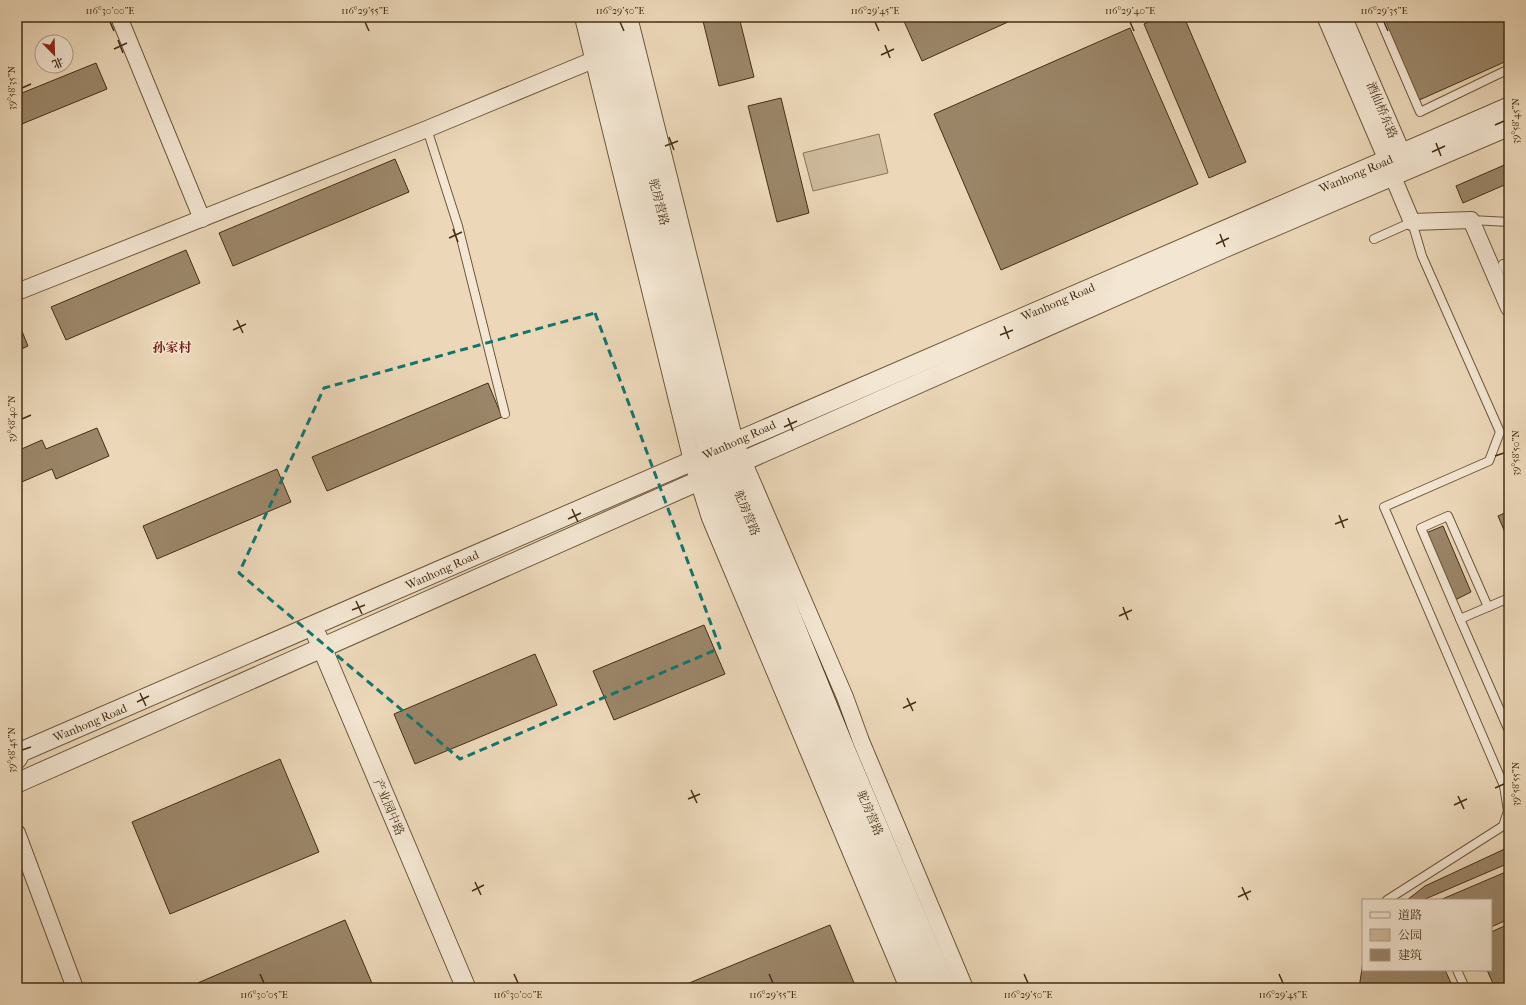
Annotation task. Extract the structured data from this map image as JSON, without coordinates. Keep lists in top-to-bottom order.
{
  "streets": {
    "main road": ["驼房营路"],
    "street": ["酒仙桥东路", "Wanhong Road", "产业园中路"]
  },
  "crossings": [
    ["酒仙桥东路", "Wanhong Road"],
    ["Wanhong Road", "驼房营路"],
    ["Wanhong Road", "产业园中路"]
  ],
  "districts": ["孙家村"],
  "legend": ["道路", "公园", "建筑"],
  "north": "bottom right",
  "coordinates": [
    "116°30'00\"E",
    "116°29'55\"E",
    "116°29'50\"E",
    "116°29'45\"E",
    "116°29'40\"E",
    "116°29'35\"E",
    "39°58'35\"N",
    "39°58'45\"N",
    "39°58'40\"N",
    "39°58'50\"N",
    "39°58'55\"N",
    "116°30'05\"E"
  ]
}
